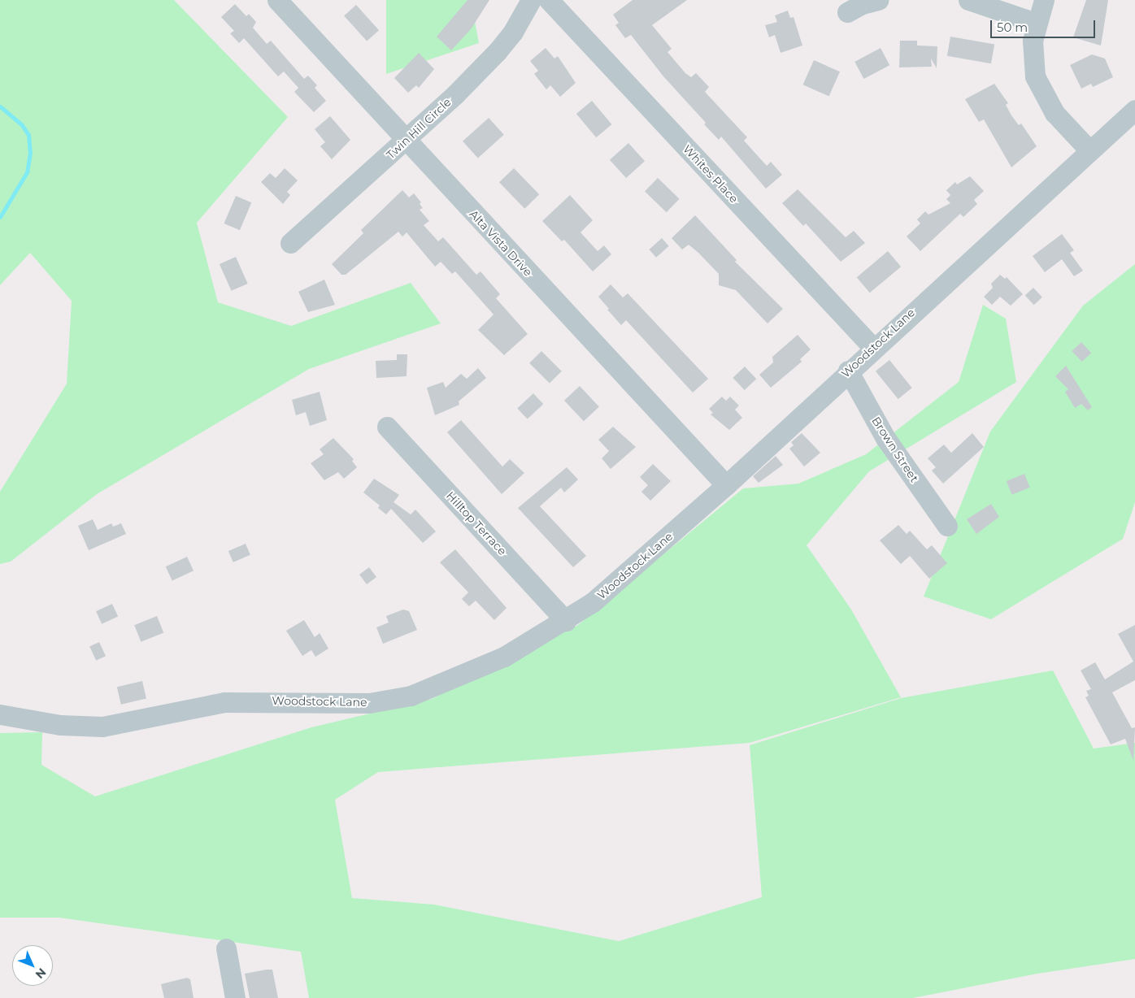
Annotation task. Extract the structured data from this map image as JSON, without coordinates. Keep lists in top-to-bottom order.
{
  "streets": {
    "street": [
      "Twin Hill Circle",
      "Whites Place",
      "Alta Vista Drive",
      "Woodstock Lane",
      "Brown Street",
      "Hilltop Terrace"
    ]
  },
  "crossings": [
    ["Twin Hill Circle", "Alta Vista Drive"],
    ["Whites Place", "Woodstock Lane"],
    ["Alta Vista Drive", "Woodstock Lane"],
    ["Woodstock Lane", "Brown Street"],
    ["Woodstock Lane", "Hilltop Terrace"]
  ],
  "scale_bar": "50 m",
  "north": "bottom right"
}
